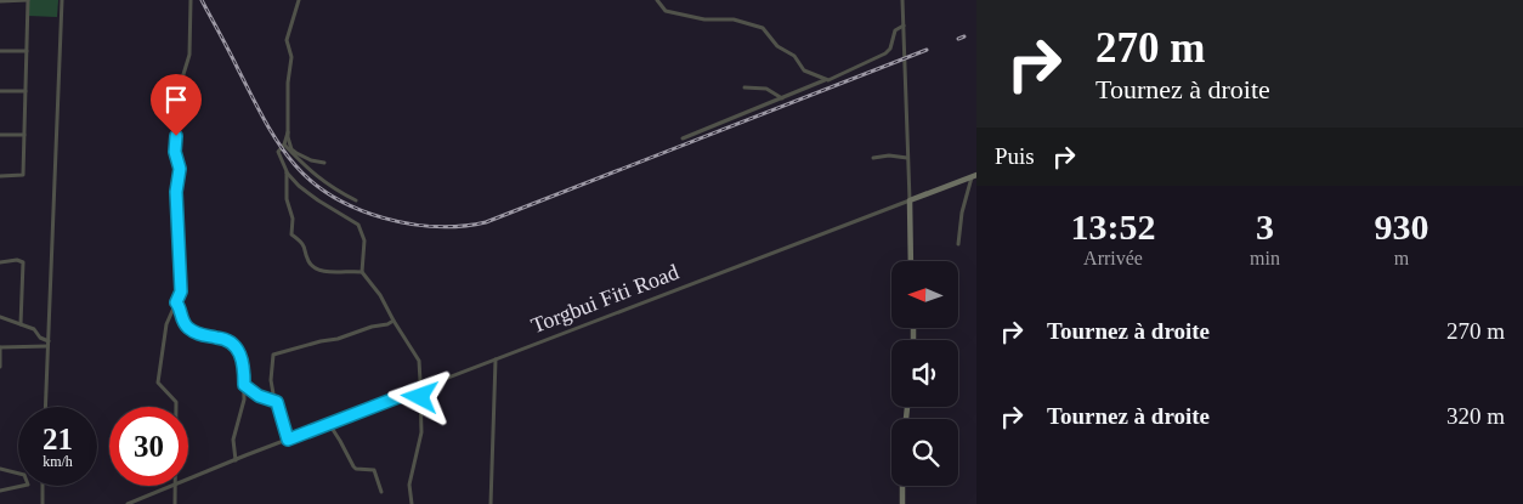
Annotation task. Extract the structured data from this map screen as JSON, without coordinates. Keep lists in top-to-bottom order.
{
  "streets": {
    "street": ["Torgbui Fiti Road"]
  },
  "north": "left",
  "page": {
    "turn": ["270 m", "Tournez à droite"],
    "then": "Puis",
    "eta": [
      "13:52",
      "Arrivée",
      "3",
      "min",
      "930",
      "m"
    ],
    "list": [
      {
        "name": "Tournez à droite",
        "value": "270 m"
      },
      {
        "name": "Tournez à droite",
        "value": "320 m"
      }
    ],
    "speed": "21 km/h",
    "limit": "30"
  }
}
